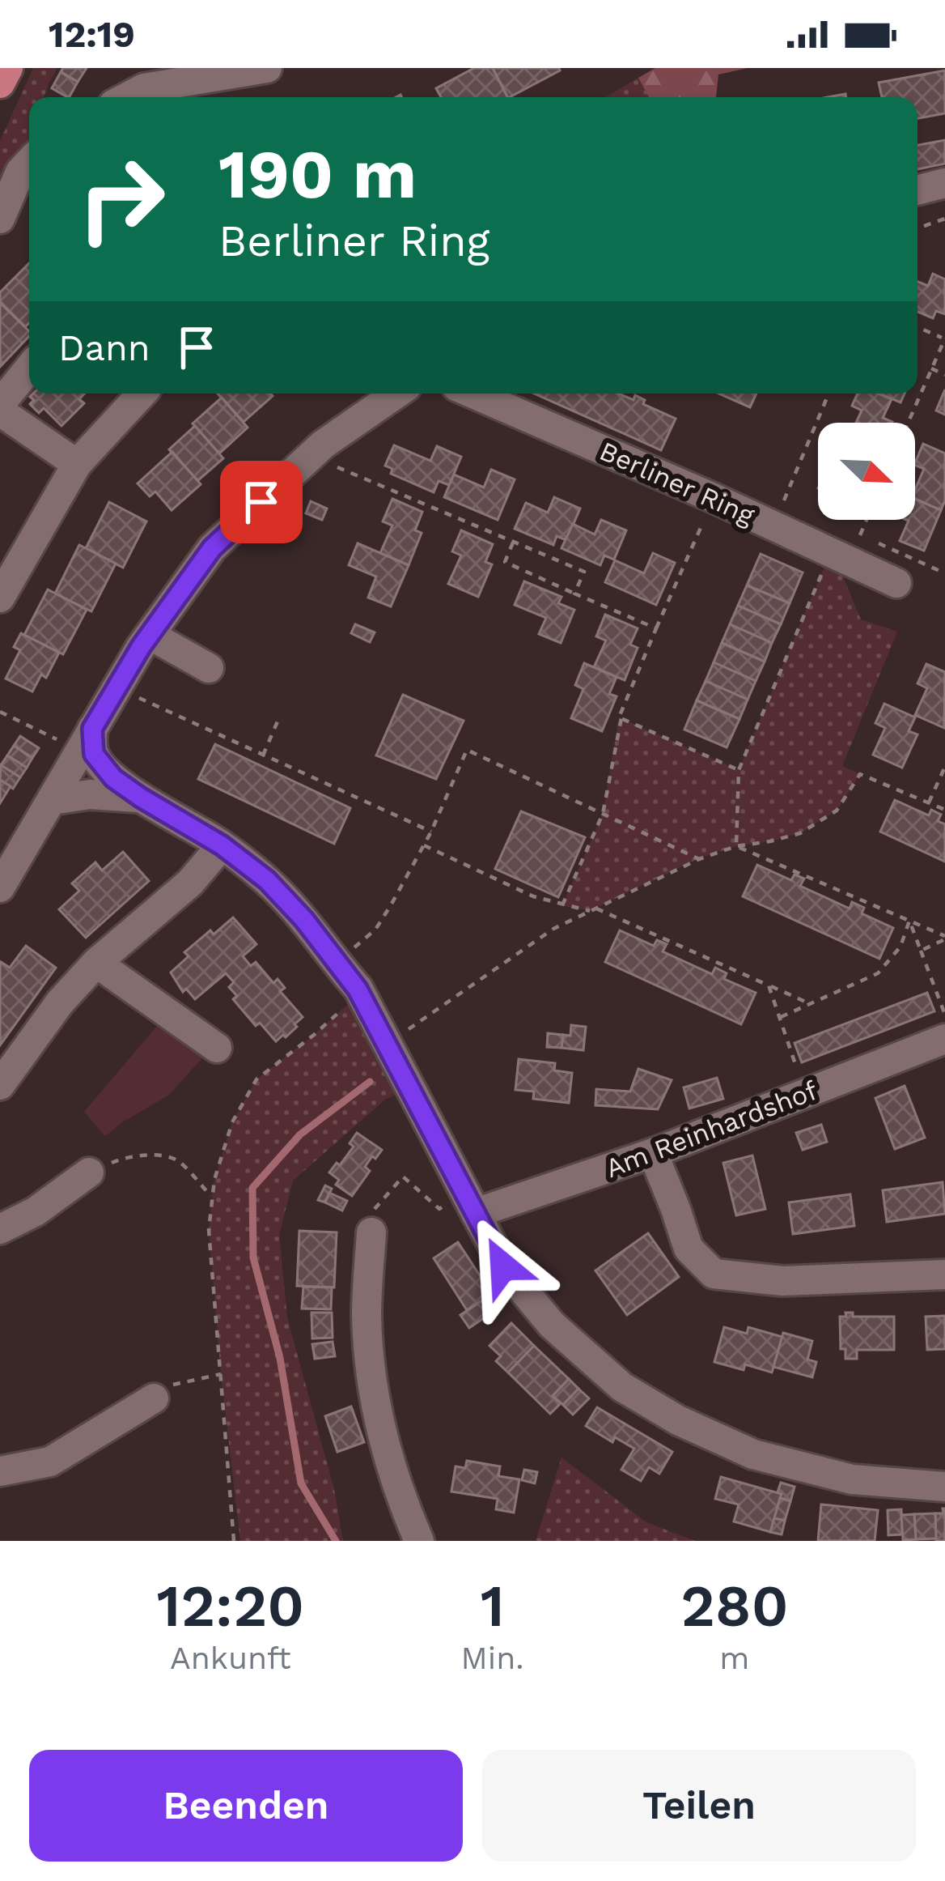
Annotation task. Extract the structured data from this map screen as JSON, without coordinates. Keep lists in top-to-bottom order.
{
  "streets": {
    "street": ["Berliner Ring", "Am Reinhardshof"]
  },
  "north": "bottom right",
  "page": {
    "status": "12:19",
    "turn": ["190 m", "Berliner Ring"],
    "then": "Dann",
    "eta": [
      "12:20",
      "Ankunft",
      "1",
      "Min.",
      "280",
      "m"
    ],
    "buttons": ["Beenden", "Teilen"]
  }
}
